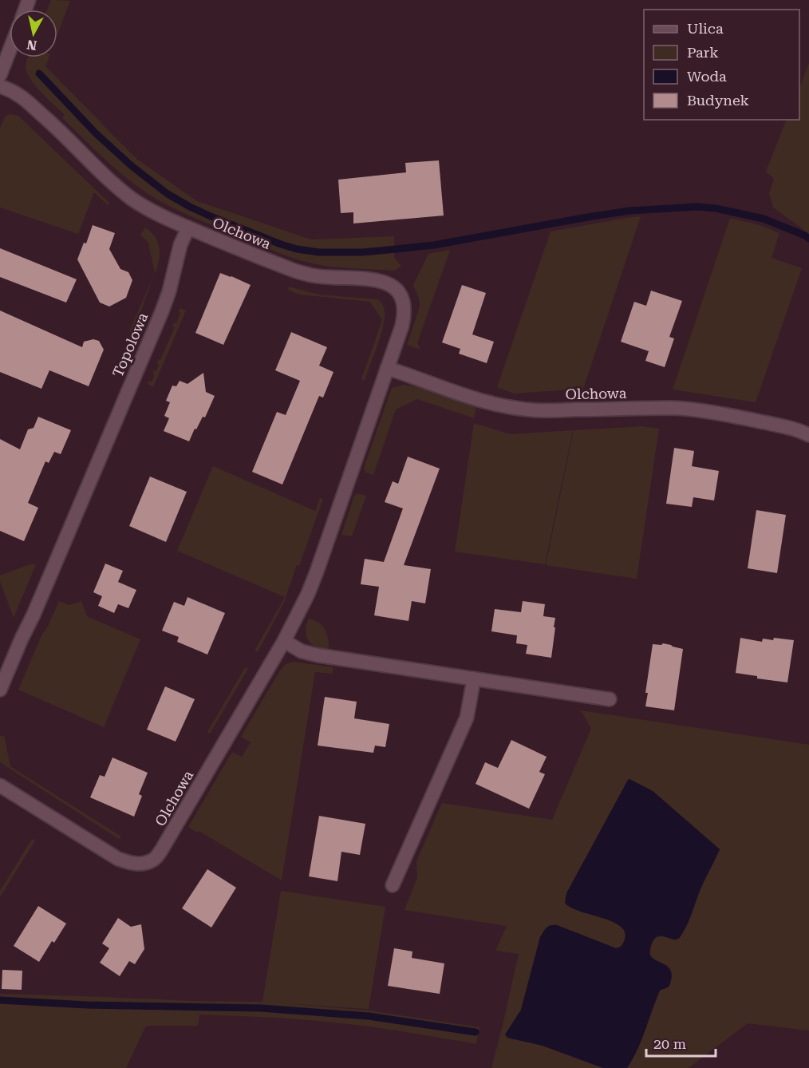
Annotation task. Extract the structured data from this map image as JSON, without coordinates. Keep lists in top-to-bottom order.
{
  "streets": {
    "street": ["Olchowa", "Topolowa"]
  },
  "crossings": [
    ["Olchowa", "Topolowa"]
  ],
  "legend": [
    "Ulica",
    "Park",
    "Woda",
    "Budynek"
  ],
  "scale_bar": "20 m",
  "north": "bottom"
}
